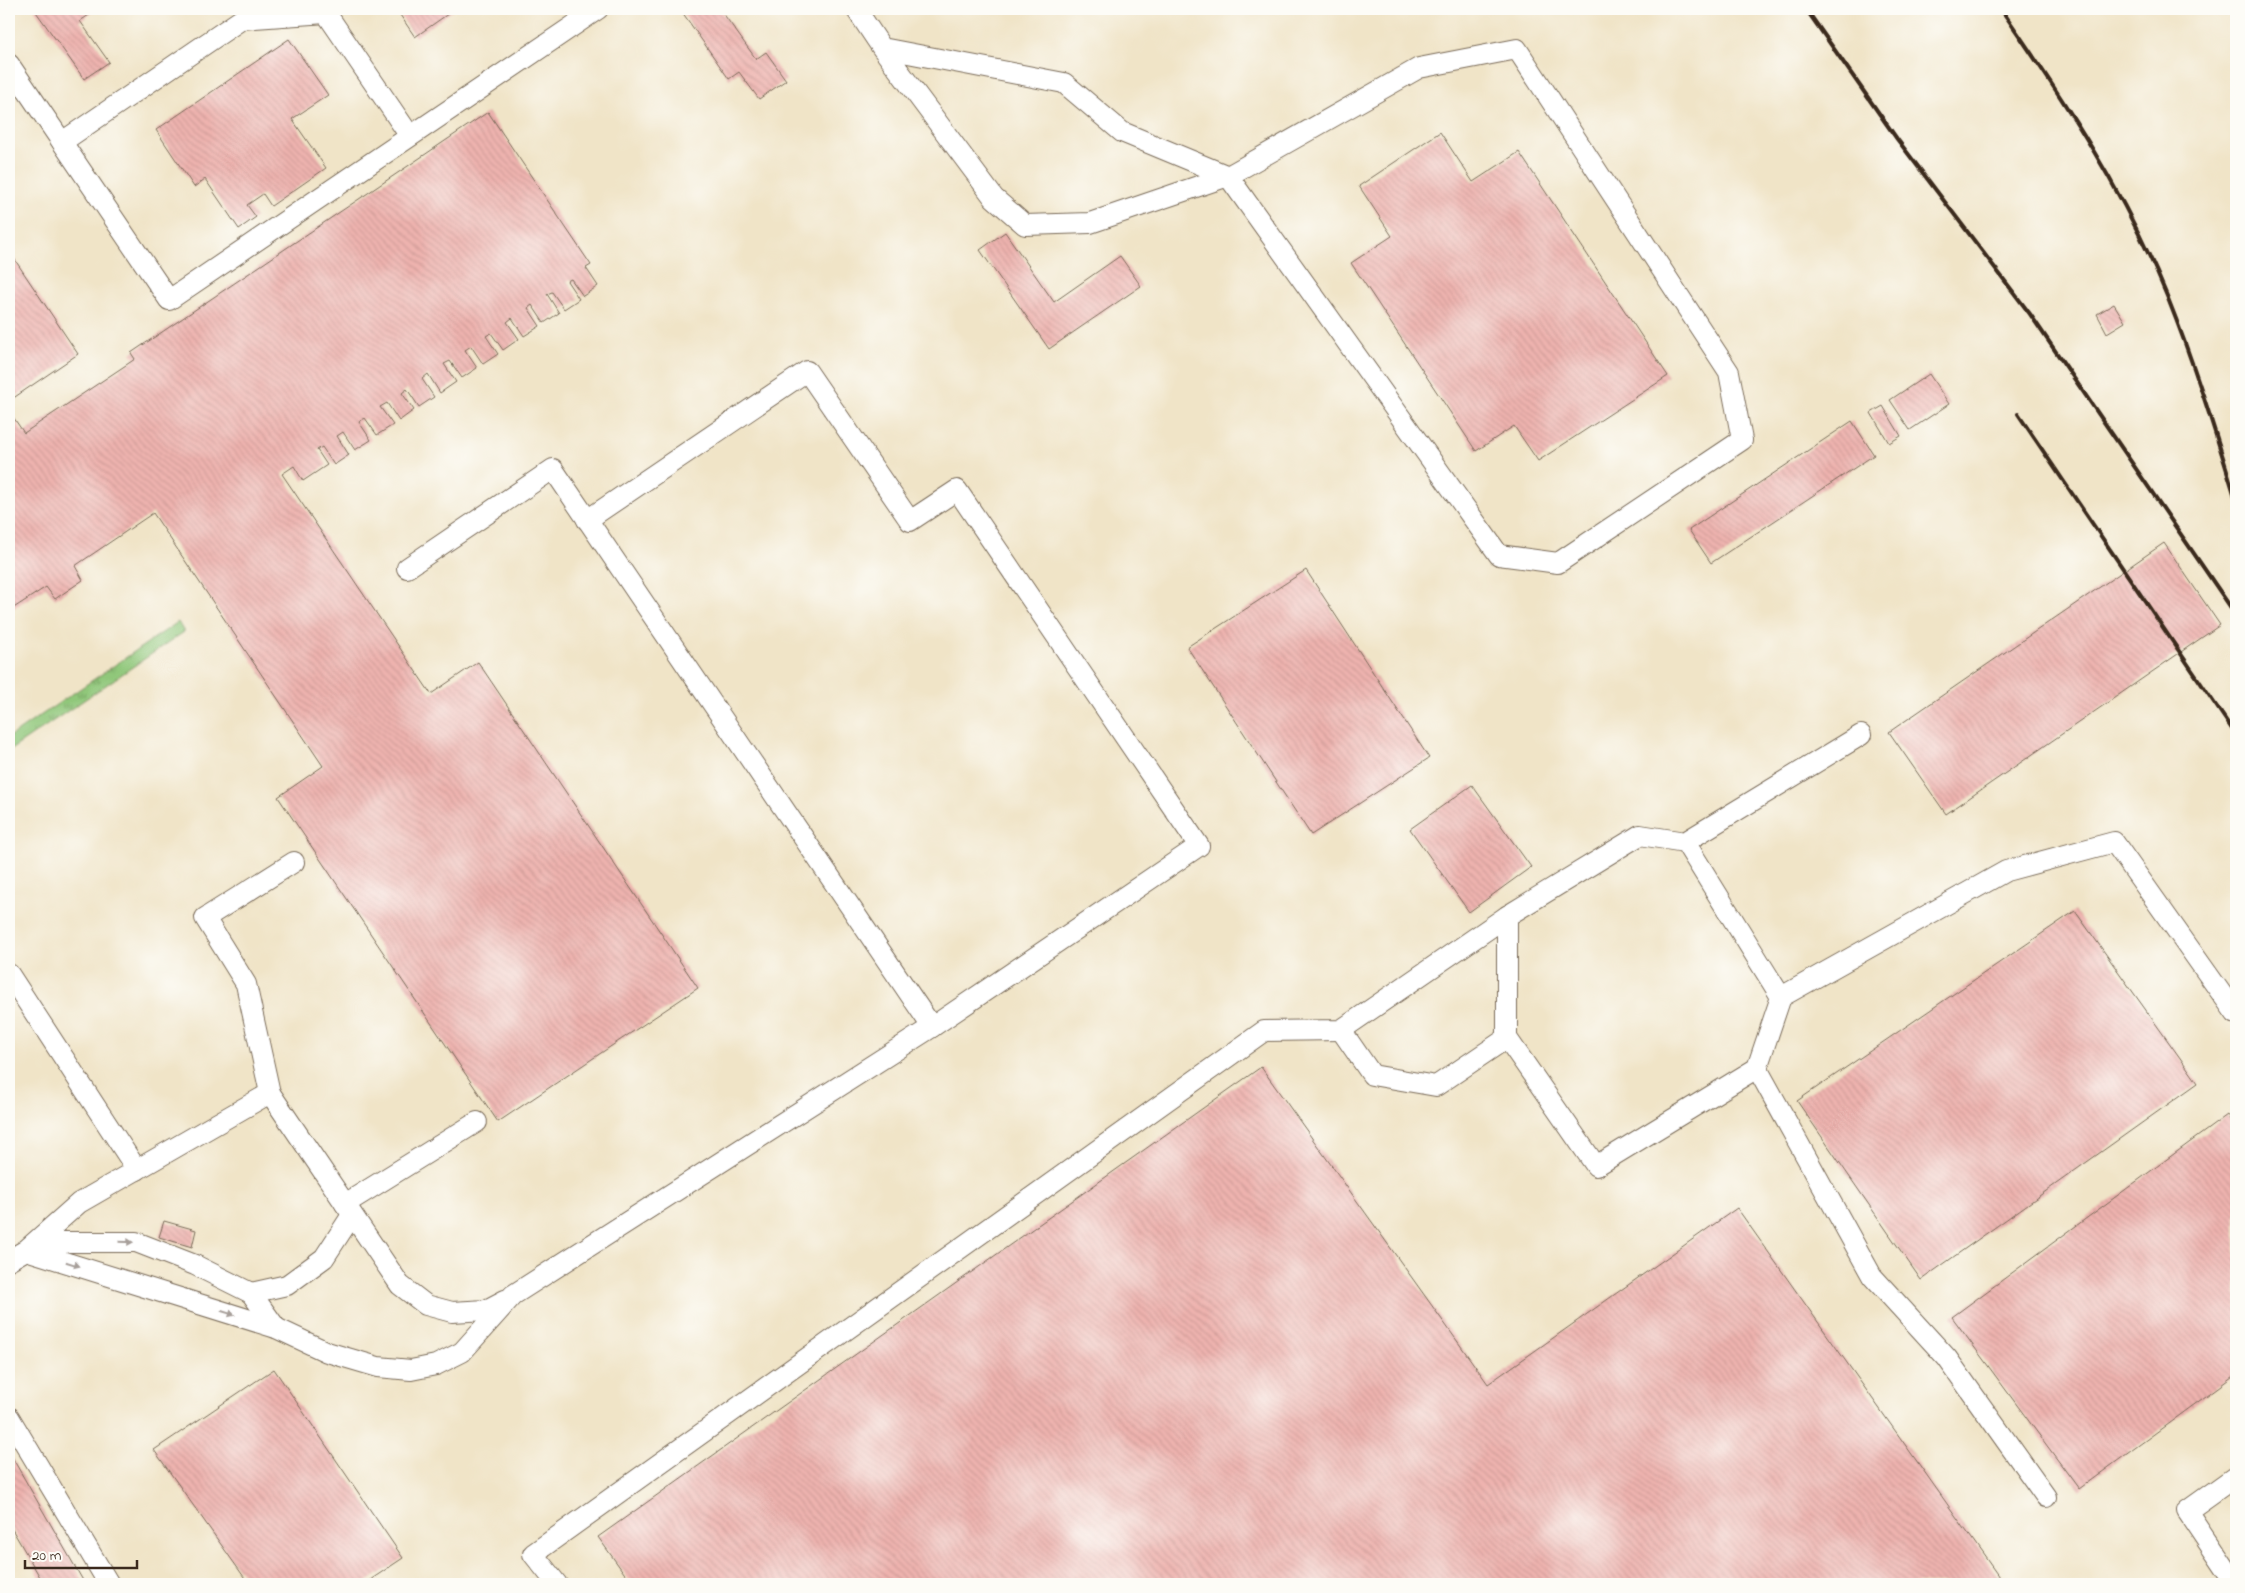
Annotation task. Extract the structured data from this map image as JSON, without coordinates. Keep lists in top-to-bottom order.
{
  "scale_bar": "20 m"
}
